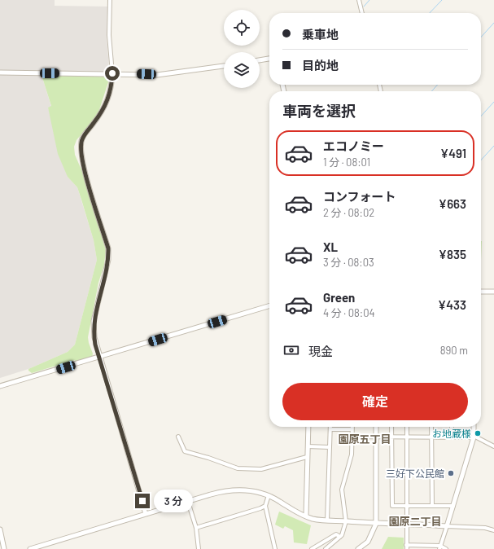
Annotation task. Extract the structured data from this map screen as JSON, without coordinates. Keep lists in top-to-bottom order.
{
  "districts": ["園原五丁目", "園原二丁目"],
  "places": ["お地蔵様", "三好下公民館"],
  "page": {
    "banner": ["乗車地", "目的地"],
    "heading": "車両を選択",
    "list": [
      {
        "name": "エコノミー",
        "note": "1 分 · 08:01",
        "value": "¥491"
      },
      {
        "name": "コンフォート",
        "note": "2 分 · 08:02",
        "value": "¥663"
      },
      {
        "name": "XL",
        "note": "3 分 · 08:03",
        "value": "¥835"
      },
      {
        "name": "Green",
        "note": "4 分 · 08:04",
        "value": "¥433"
      }
    ],
    "pay": ["現金", "890 m"],
    "buttons": "確定",
    "bubble": "3 分"
  }
}
